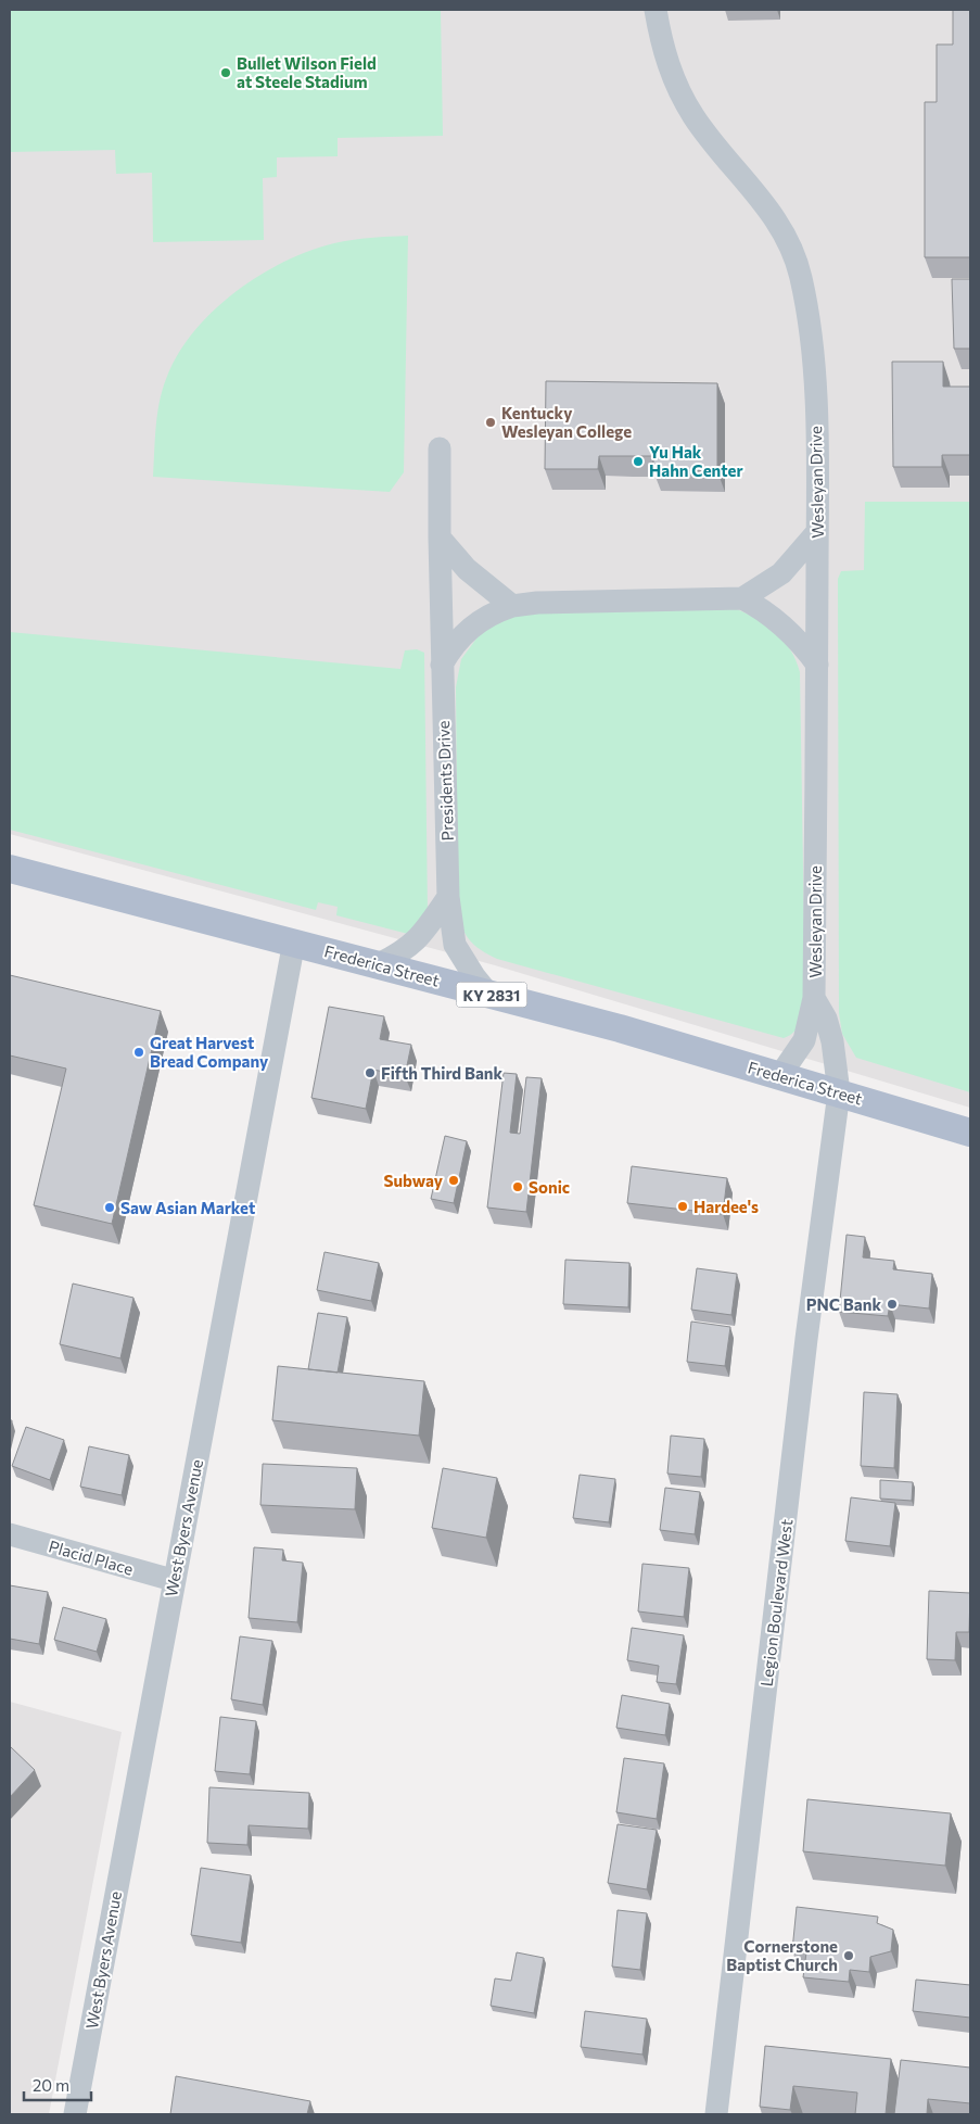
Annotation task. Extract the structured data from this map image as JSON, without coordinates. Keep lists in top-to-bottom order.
{
  "streets": {
    "main road": ["Frederica Street", "KY 2831"],
    "street": [
      "Wesleyan Drive",
      "Presidents Drive",
      "West Byers Avenue",
      "Placid Place",
      "Legion Boulevard West"
    ]
  },
  "crossings": [
    ["Wesleyan Drive", "Frederica Street"],
    ["Wesleyan Drive", "Legion Boulevard West"],
    ["Presidents Drive", "Frederica Street"],
    ["Frederica Street", "West Byers Avenue"],
    ["Frederica Street", "Legion Boulevard West"],
    ["West Byers Avenue", "Placid Place"]
  ],
  "places": [
    "Bullet Wilson Field at Steele Stadium",
    "Kentucky Wesleyan College",
    "Yu Hak Hahn Center",
    "Great Harvest Bread Company",
    "Fifth Third Bank",
    "Subway",
    "Sonic",
    "Hardee's",
    "Saw Asian Market",
    "PNC Bank",
    "Cornerstone Baptist Church"
  ],
  "scale_bar": "20 m"
}
